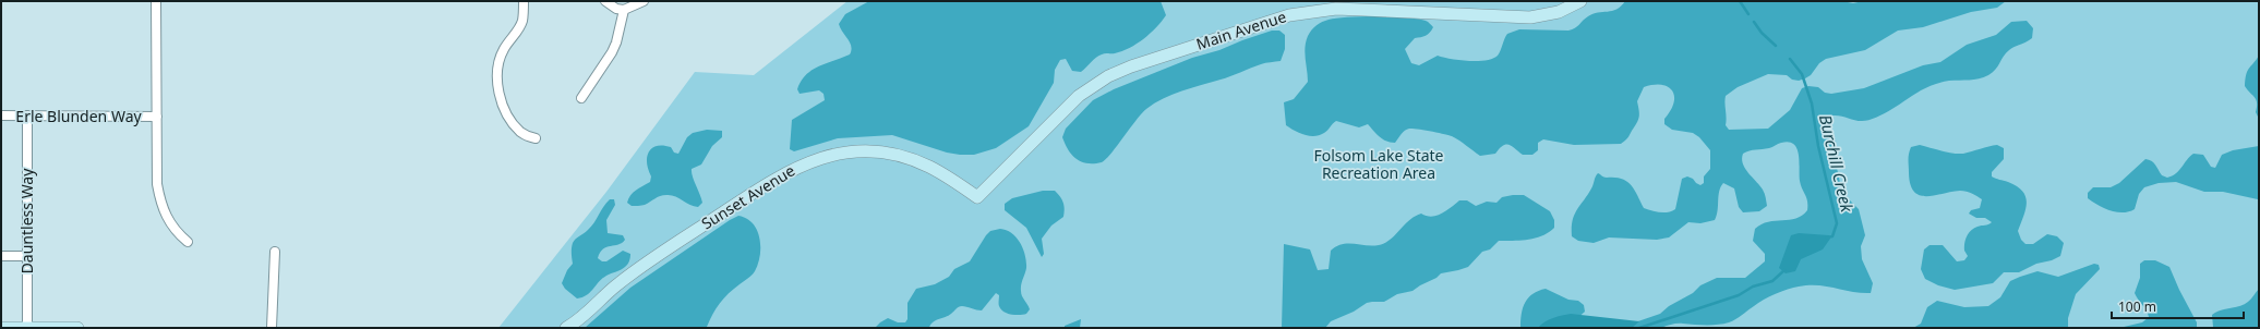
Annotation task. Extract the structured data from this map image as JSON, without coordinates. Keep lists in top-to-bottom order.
{
  "streets": {
    "street": [
      "Main Avenue",
      "Erle Blunden Way",
      "Sunset Avenue",
      "Dauntless Way"
    ]
  },
  "crossings": [
    ["Main Avenue", "Sunset Avenue"],
    ["Erle Blunden Way", "Dauntless Way"]
  ],
  "water": ["Burchill Creek"],
  "parks": ["Folsom Lake State Recreation Area"],
  "scale_bar": "100 m"
}
